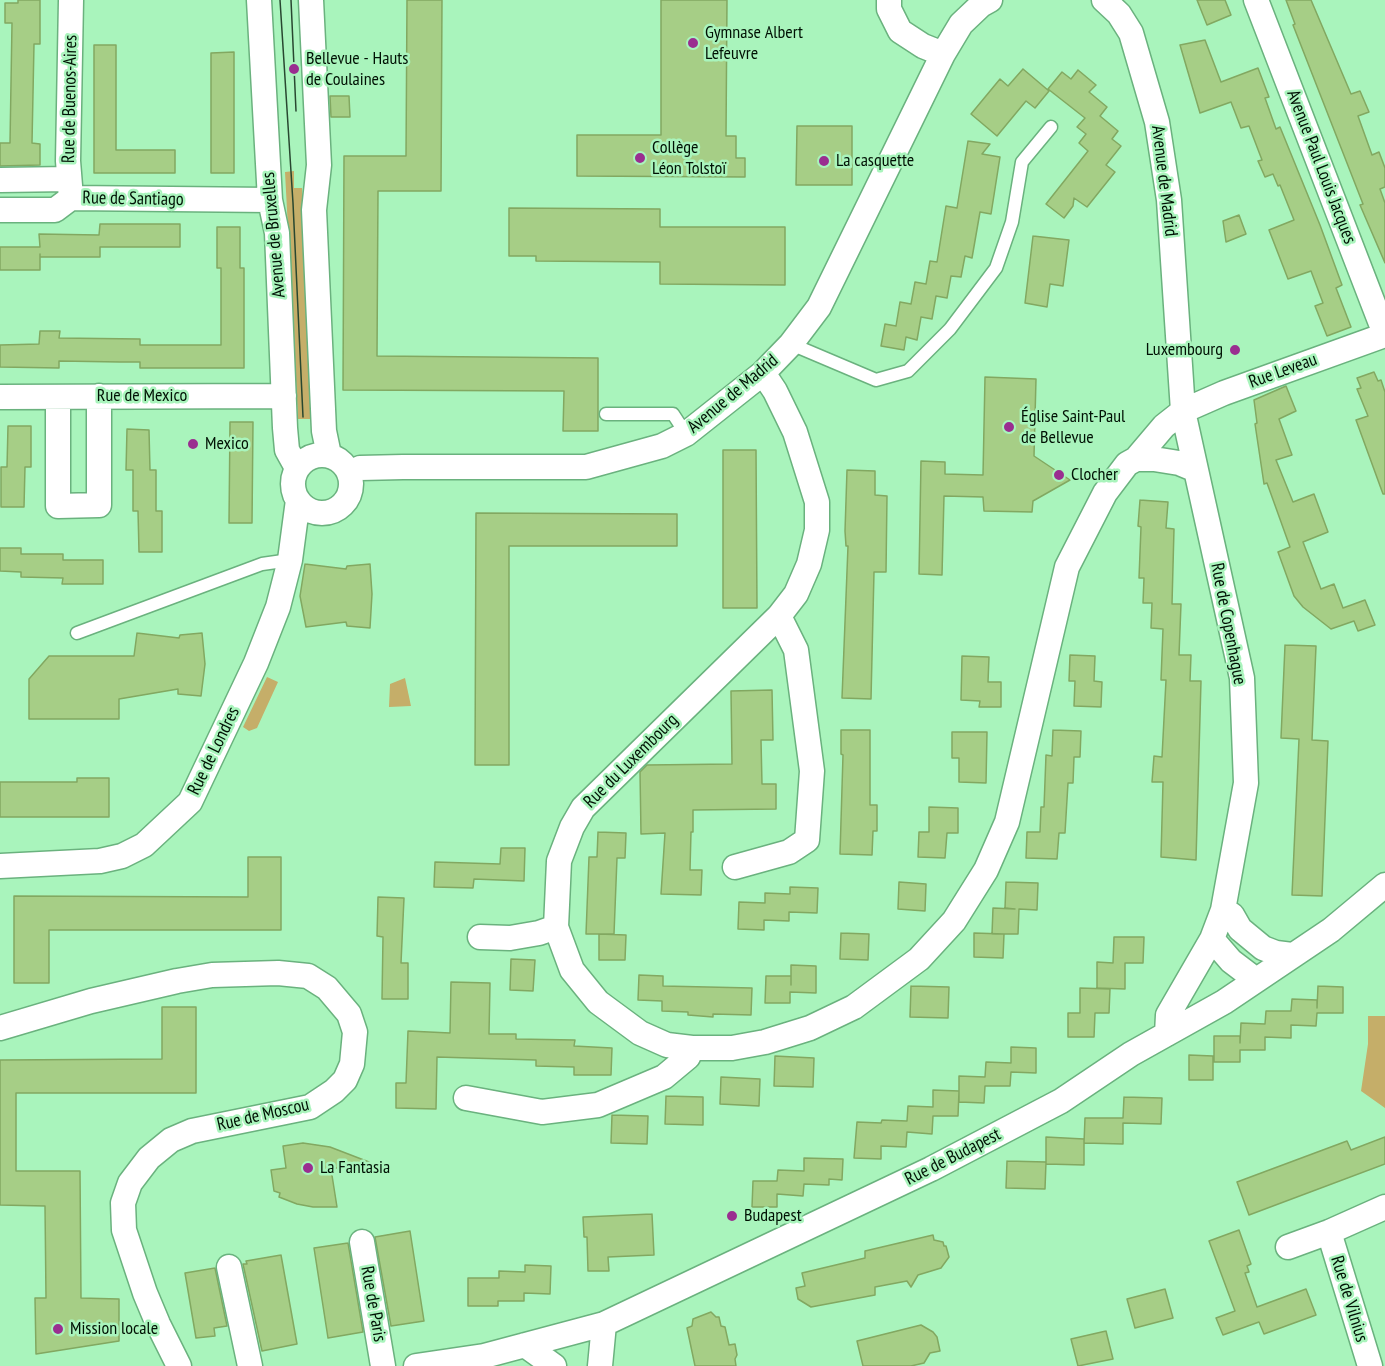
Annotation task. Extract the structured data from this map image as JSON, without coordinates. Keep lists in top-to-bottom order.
{
  "streets": {
    "street": [
      "Rue de Buenos-Aires",
      "Avenue Paul Louis Jacques",
      "Avenue de Madrid",
      "Rue de Santiago",
      "Avenue de Bruxelles",
      "Rue Leveau",
      "Rue de Mexico",
      "Rue de Copenhague",
      "Rue de Londres",
      "Rue du Luxembourg",
      "Rue de Moscou",
      "Rue de Budapest",
      "Rue de Vilnius",
      "Rue de Paris"
    ]
  },
  "crossings": [
    ["Rue de Buenos-Aires", "Rue de Santiago"],
    ["Avenue Paul Louis Jacques", "Rue Leveau"],
    ["Avenue de Madrid", "Avenue de Bruxelles"],
    ["Avenue de Madrid", "Rue Leveau"],
    ["Avenue de Madrid", "Rue de Copenhague"],
    ["Avenue de Madrid", "Rue de Londres"],
    ["Avenue de Madrid", "Rue du Luxembourg"],
    ["Rue de Santiago", "Avenue de Bruxelles"],
    ["Avenue de Bruxelles", "Rue de Mexico"],
    ["Avenue de Bruxelles", "Rue de Londres"],
    ["Rue Leveau", "Rue de Copenhague"],
    ["Rue Leveau", "Rue du Luxembourg"],
    ["Rue de Copenhague", "Rue du Luxembourg"],
    ["Rue de Copenhague", "Rue de Budapest"]
  ],
  "places": [
    "Gymnase Albert Lefeuvre",
    "Bellevue - Hauts de Coulaines",
    "Collège Léon Tolstoï",
    "La casquette",
    "Luxembourg",
    "Église Saint-Paul de Bellevue",
    "Mexico",
    "Clocher",
    "La Fantasia",
    "Budapest",
    "Mission locale"
  ]
}
